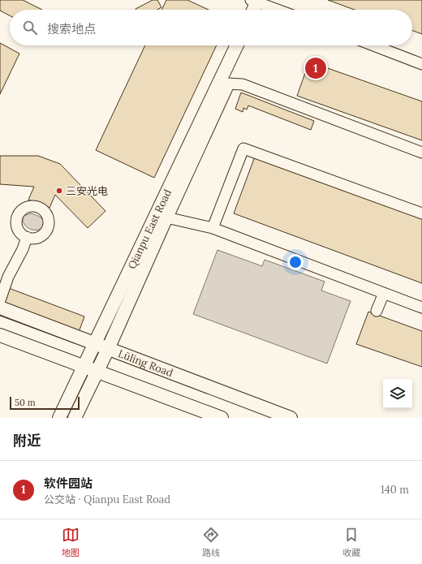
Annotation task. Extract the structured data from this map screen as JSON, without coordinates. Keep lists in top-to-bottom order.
{
  "streets": {
    "main road": ["Qianpu East Road", "Lüling Road"]
  },
  "crossings": [
    ["Qianpu East Road", "Lüling Road"]
  ],
  "places": ["三安光电"],
  "scale_bar": "50 m",
  "page": {
    "search": "搜索地点",
    "pins": "1",
    "scale": "50 m",
    "heading": "附近",
    "list": [
      {
        "mark": "1",
        "name": "软件园站",
        "note": "公交站 · Qianpu East Road",
        "value": "140 m"
      }
    ],
    "nav": ["地图", "路线", "收藏"]
  }
}
